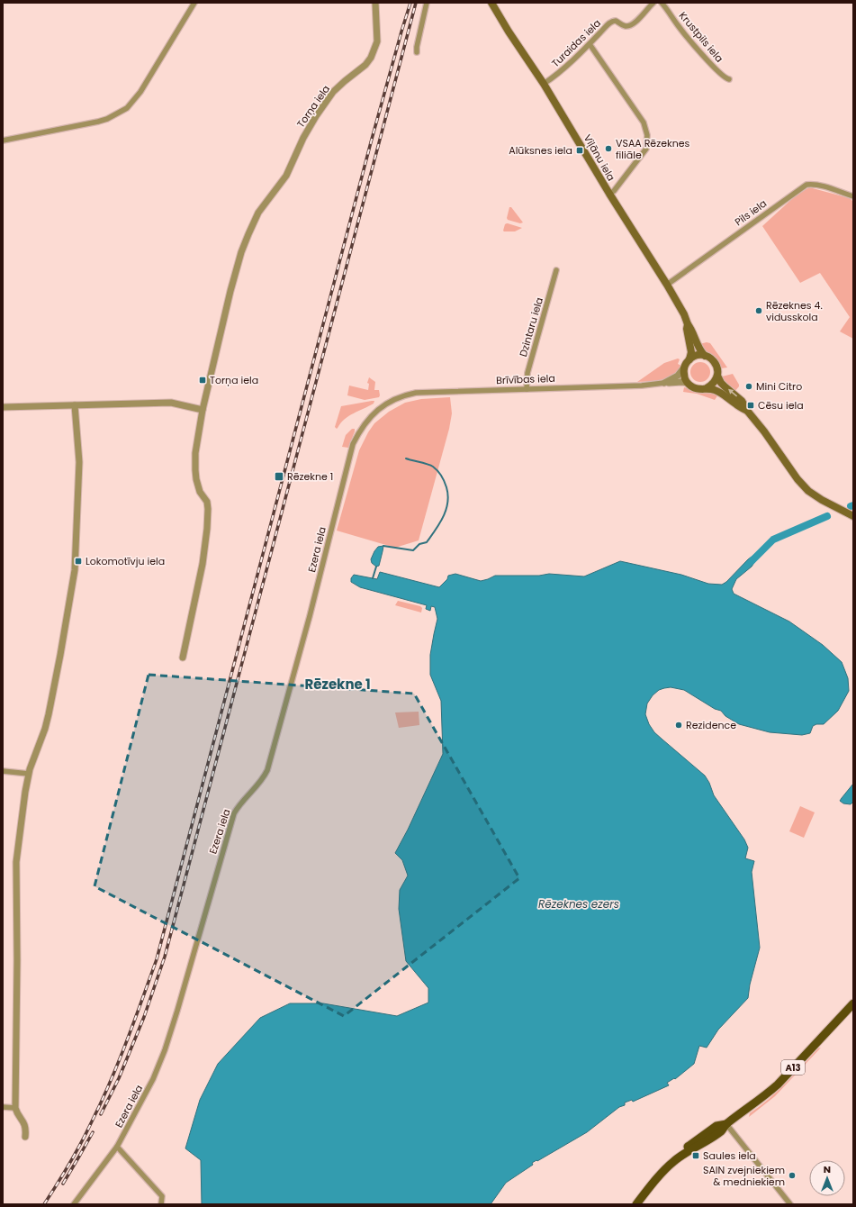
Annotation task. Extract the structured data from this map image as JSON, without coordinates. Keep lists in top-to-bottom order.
{
  "streets": {
    "main road": ["Viļānu iela", "A13"],
    "street": [
      "Krustpils iela",
      "Turaidas iela",
      "Torņa iela",
      "Pils iela",
      "Dzintaru iela",
      "Brīvības iela",
      "Ezera iela"
    ]
  },
  "crossings": [
    ["Turaidas iela", "Viļānu iela"],
    ["Viļānu iela", "Pils iela"],
    ["Dzintaru iela", "Brīvības iela"],
    ["Brīvības iela", "Ezera iela"]
  ],
  "districts": ["Rēzekne 1"],
  "water": ["Rēzeknes ezers"],
  "places": {
    "other": [
      "VSAA Rēzeknes filiāle",
      "Rēzeknes 4. vidusskola",
      "Mini Citro",
      "Rezidence",
      "SAIN zvejniekiem & medniekiem"
    ],
    "transit": [
      "Alūksnes iela",
      "Torņa iela",
      "Cēsu iela",
      "Rēzekne 1",
      "Lokomotīvju iela",
      "Saules iela"
    ]
  },
  "north": "top"
}
